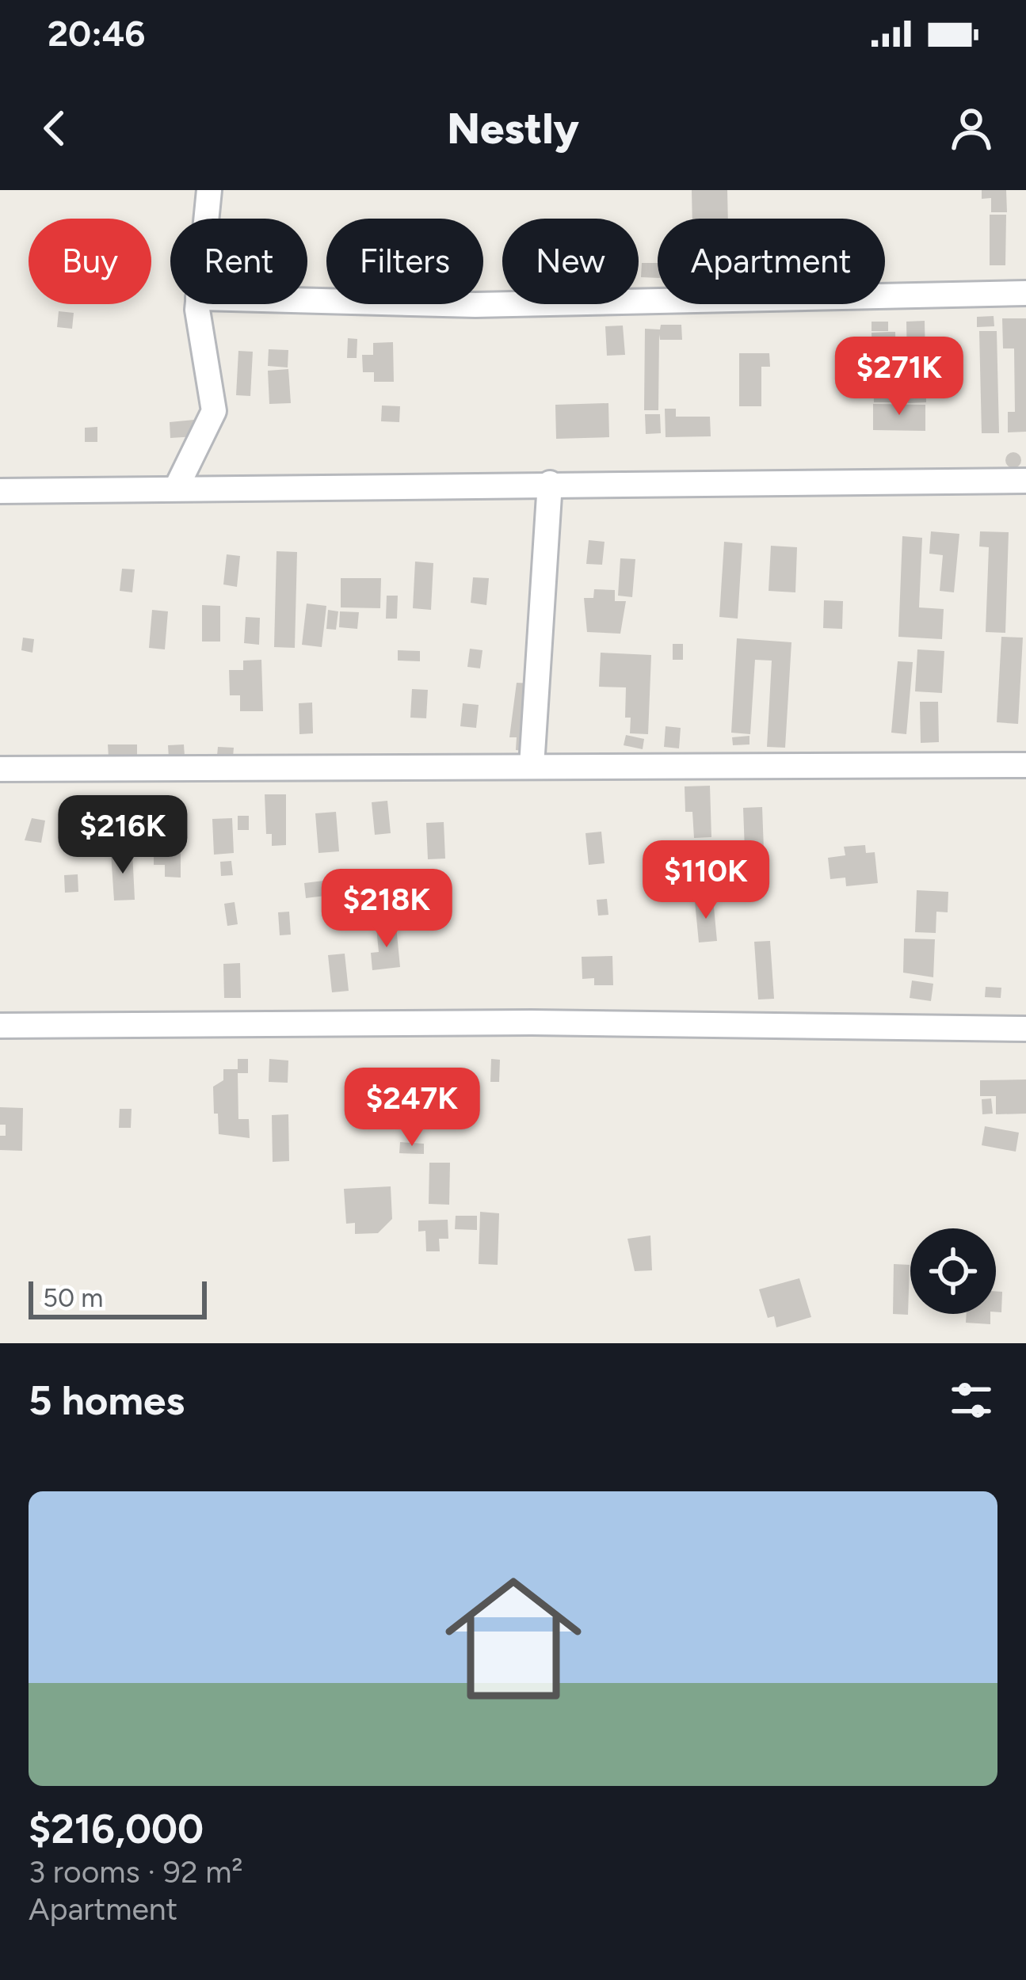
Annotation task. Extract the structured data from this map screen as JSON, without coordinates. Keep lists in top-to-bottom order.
{
  "scale_bar": "50 m",
  "page": {
    "status": "20:46",
    "header": "Nestly",
    "chip": [
      "Buy",
      "Rent",
      "Filters",
      "New",
      "Apartment"
    ],
    "price": [
      "$271K",
      "$216K",
      "$110K",
      "$218K",
      "$247K"
    ],
    "scale": "50 m",
    "heading": "5 homes",
    "list": [
      {
        "name": "$216,000",
        "note": "3 rooms · 92 m² · Apartment"
      }
    ]
  }
}
